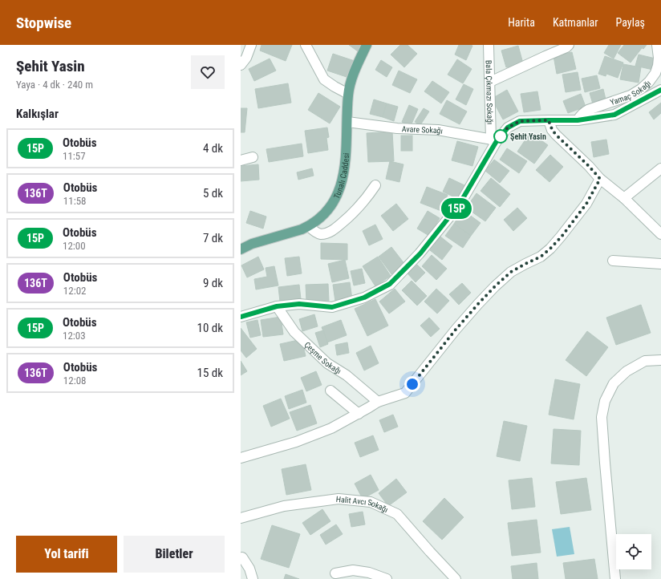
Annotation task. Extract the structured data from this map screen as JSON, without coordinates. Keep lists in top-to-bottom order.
{
  "streets": {
    "main road": ["Tunalı Caddesi"],
    "street": [
      "Yamaç Sokağı",
      "Bala Çıkmazı Sokağı",
      "Avare Sokağı",
      "Çeşme Sokağı",
      "Halit Avcı Sokağı"
    ]
  },
  "crossings": [
    ["Bala Çıkmazı Sokağı", "Avare Sokağı"],
    ["Avare Sokağı", "Tunalı Caddesi"]
  ],
  "places": ["Şehit Yasin"],
  "lines": ["bus line 15P"],
  "page": {
    "header": "Stopwise",
    "nav": ["Harita", "Katmanlar", "Paylaş"],
    "heading": [
      ["Şehit Yasin", "Yaya · 4 dk · 240 m"],
      "Kalkışlar"
    ],
    "on_map": "15P",
    "list": [
      {
        "mark": "15P",
        "name": "Otobüs",
        "note": "11:57",
        "value": "4 dk"
      },
      {
        "mark": "136T",
        "name": "Otobüs",
        "note": "11:58",
        "value": "5 dk"
      },
      {
        "mark": "15P",
        "name": "Otobüs",
        "note": "12:00",
        "value": "7 dk"
      },
      {
        "mark": "136T",
        "name": "Otobüs",
        "note": "12:02",
        "value": "9 dk"
      },
      {
        "mark": "15P",
        "name": "Otobüs",
        "note": "12:03",
        "value": "10 dk"
      },
      {
        "mark": "136T",
        "name": "Otobüs",
        "note": "12:08",
        "value": "15 dk"
      }
    ],
    "buttons": ["Yol tarifi", "Biletler"]
  }
}
